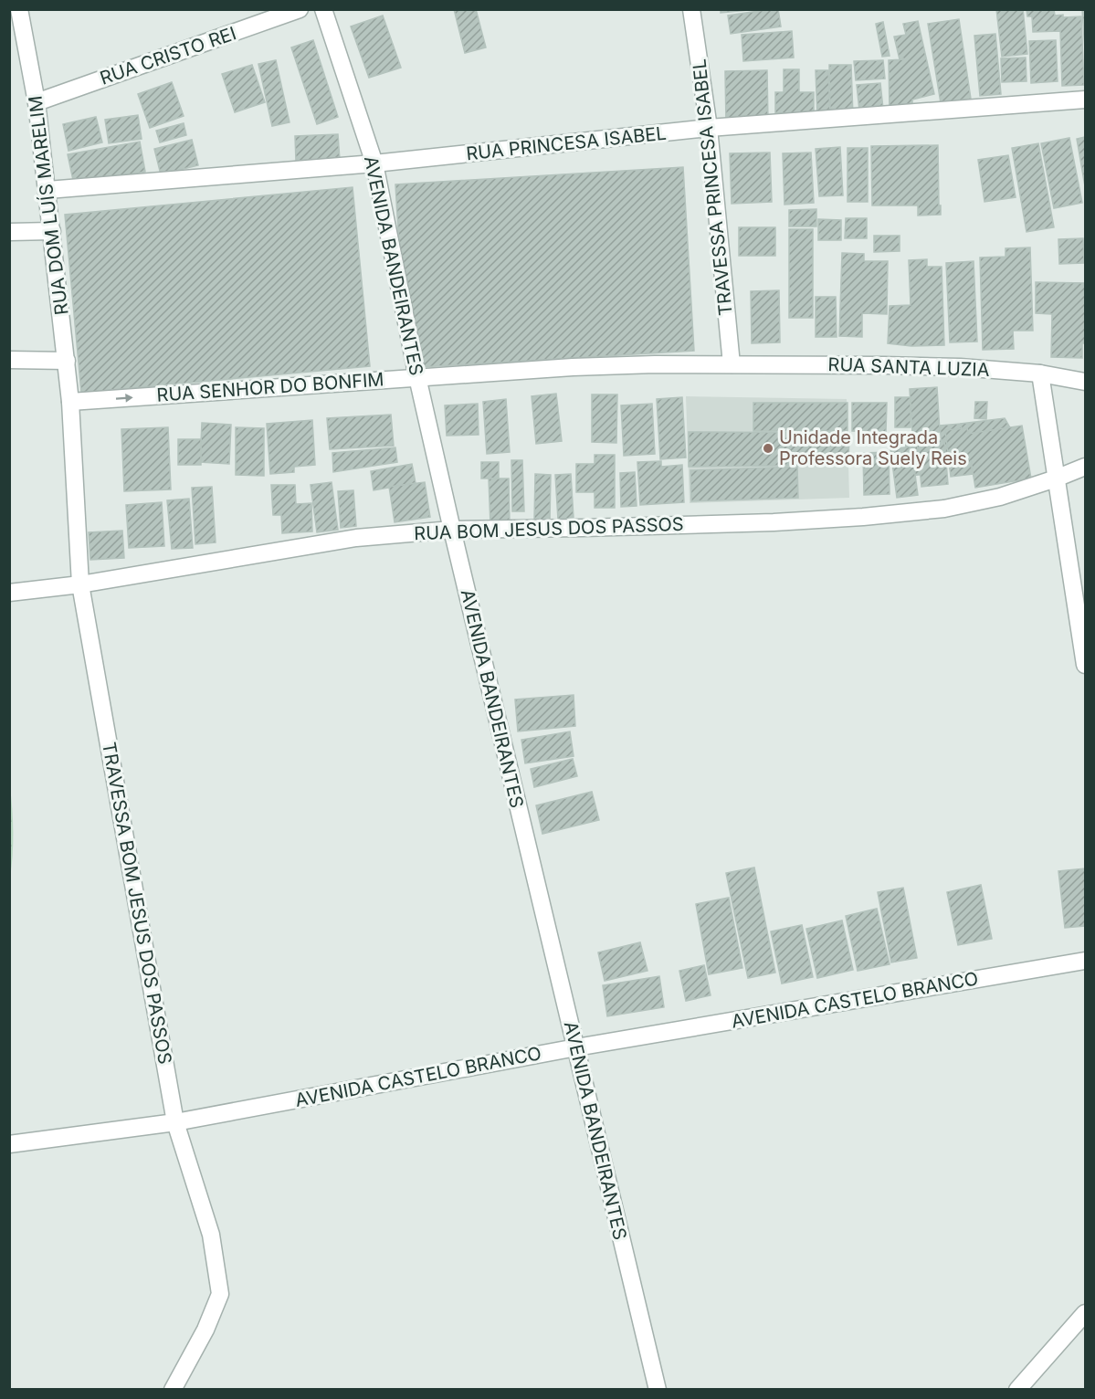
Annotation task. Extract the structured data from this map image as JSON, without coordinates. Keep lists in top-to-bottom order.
{
  "streets": {
    "street": [
      "RUA CRISTO REI",
      "RUA PRINCESA ISABEL",
      "TRAVESSA PRINCESA ISABEL",
      "RUA DOM LUÍS MARELIM",
      "AVENIDA BANDEIRANTES",
      "RUA SANTA LUZIA",
      "RUA SENHOR DO BONFIM",
      "RUA BOM JESUS DOS PASSOS",
      "TRAVESSA BOM JESUS DOS PASSOS",
      "AVENIDA CASTELO BRANCO"
    ]
  },
  "crossings": [
    ["RUA CRISTO REI", "RUA DOM LUÍS MARELIM"],
    ["RUA PRINCESA ISABEL", "TRAVESSA PRINCESA ISABEL"],
    ["RUA PRINCESA ISABEL", "RUA DOM LUÍS MARELIM"],
    ["RUA PRINCESA ISABEL", "AVENIDA BANDEIRANTES"],
    ["TRAVESSA PRINCESA ISABEL", "RUA SANTA LUZIA"],
    ["TRAVESSA PRINCESA ISABEL", "RUA SENHOR DO BONFIM"],
    ["RUA DOM LUÍS MARELIM", "RUA SENHOR DO BONFIM"],
    ["RUA DOM LUÍS MARELIM", "TRAVESSA BOM JESUS DOS PASSOS"],
    ["AVENIDA BANDEIRANTES", "RUA SENHOR DO BONFIM"],
    ["AVENIDA BANDEIRANTES", "RUA BOM JESUS DOS PASSOS"],
    ["AVENIDA BANDEIRANTES", "AVENIDA CASTELO BRANCO"],
    ["RUA SANTA LUZIA", "RUA SENHOR DO BONFIM"],
    ["RUA SENHOR DO BONFIM", "TRAVESSA BOM JESUS DOS PASSOS"],
    ["RUA BOM JESUS DOS PASSOS", "TRAVESSA BOM JESUS DOS PASSOS"],
    ["TRAVESSA BOM JESUS DOS PASSOS", "AVENIDA CASTELO BRANCO"]
  ],
  "one_way": ["RUA SENHOR DO BONFIM"],
  "places": ["Unidade Integrada Professora Suely Reis"]
}
